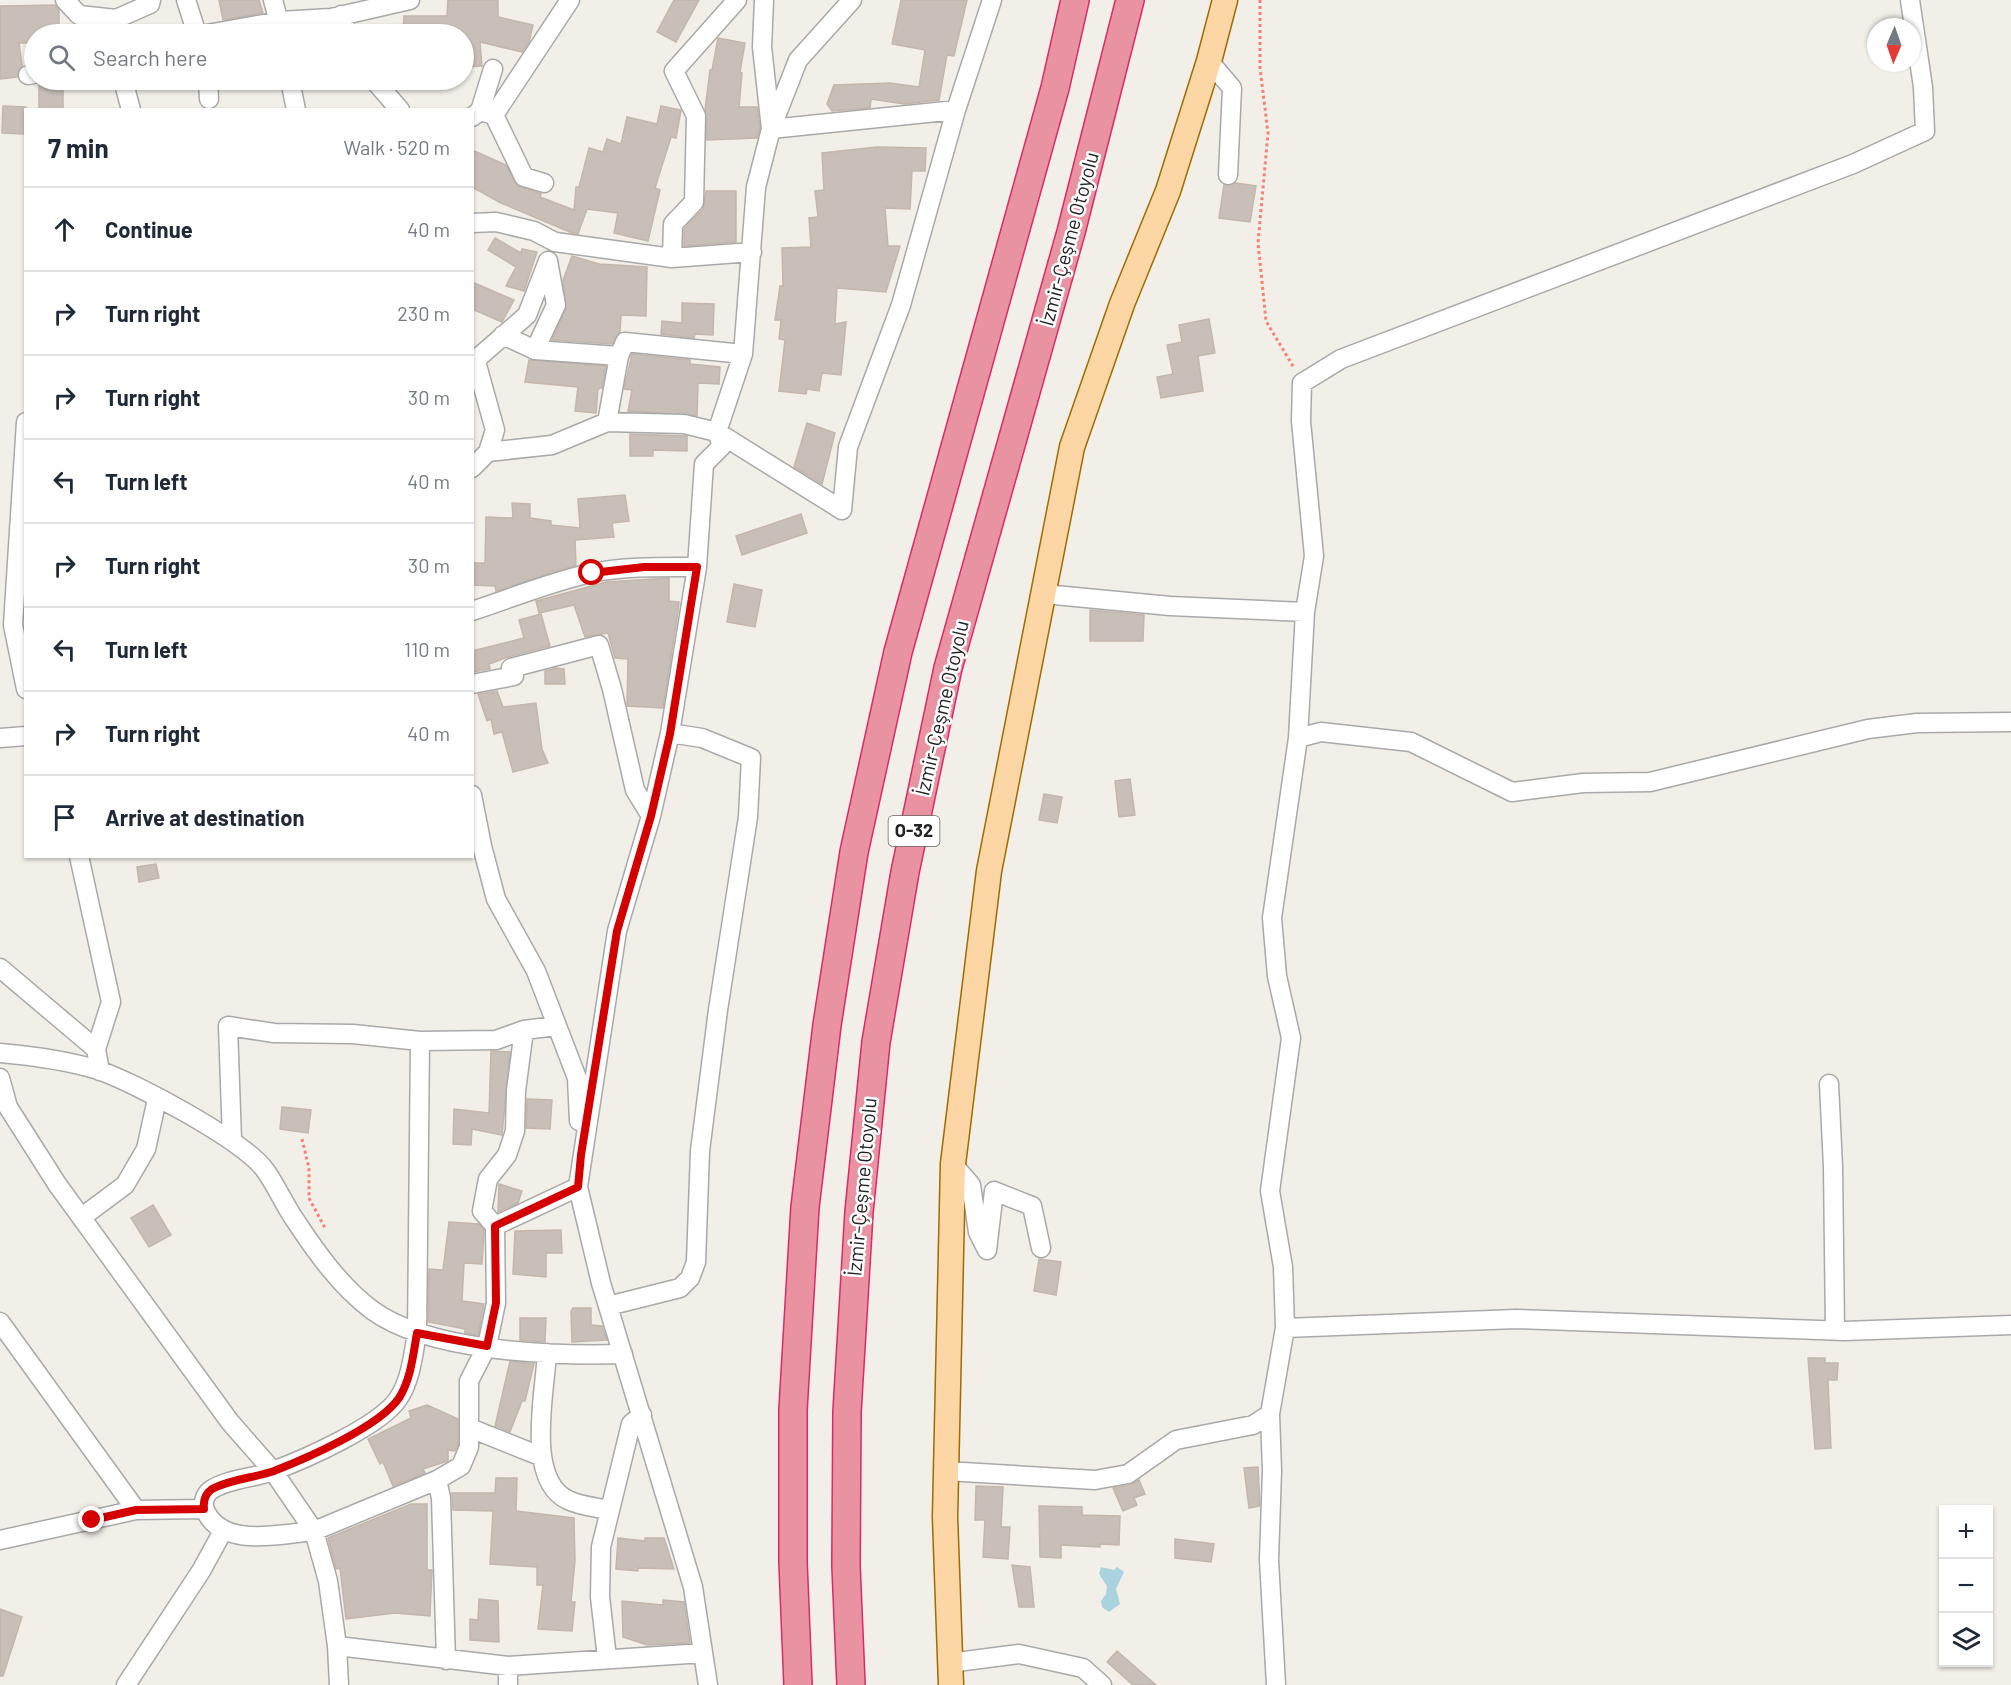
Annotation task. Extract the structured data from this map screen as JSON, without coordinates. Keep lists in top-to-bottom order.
{
  "streets": {
    "highway": ["İzmir-Çeşme Otoyolu", "O-32"]
  },
  "north": "bottom",
  "page": {
    "search": "Search here",
    "heading": ["7 min", "Walk · 520 m"],
    "list": [
      ["Continue", "40 m"],
      ["Turn right", "230 m"],
      ["Turn right", "30 m"],
      ["Turn left", "40 m"],
      ["Turn right", "30 m"],
      ["Turn left", "110 m"],
      ["Turn right", "40 m"],
      "Arrive at destination"
    ],
    "map_buttons": ["+", "−"]
  }
}
